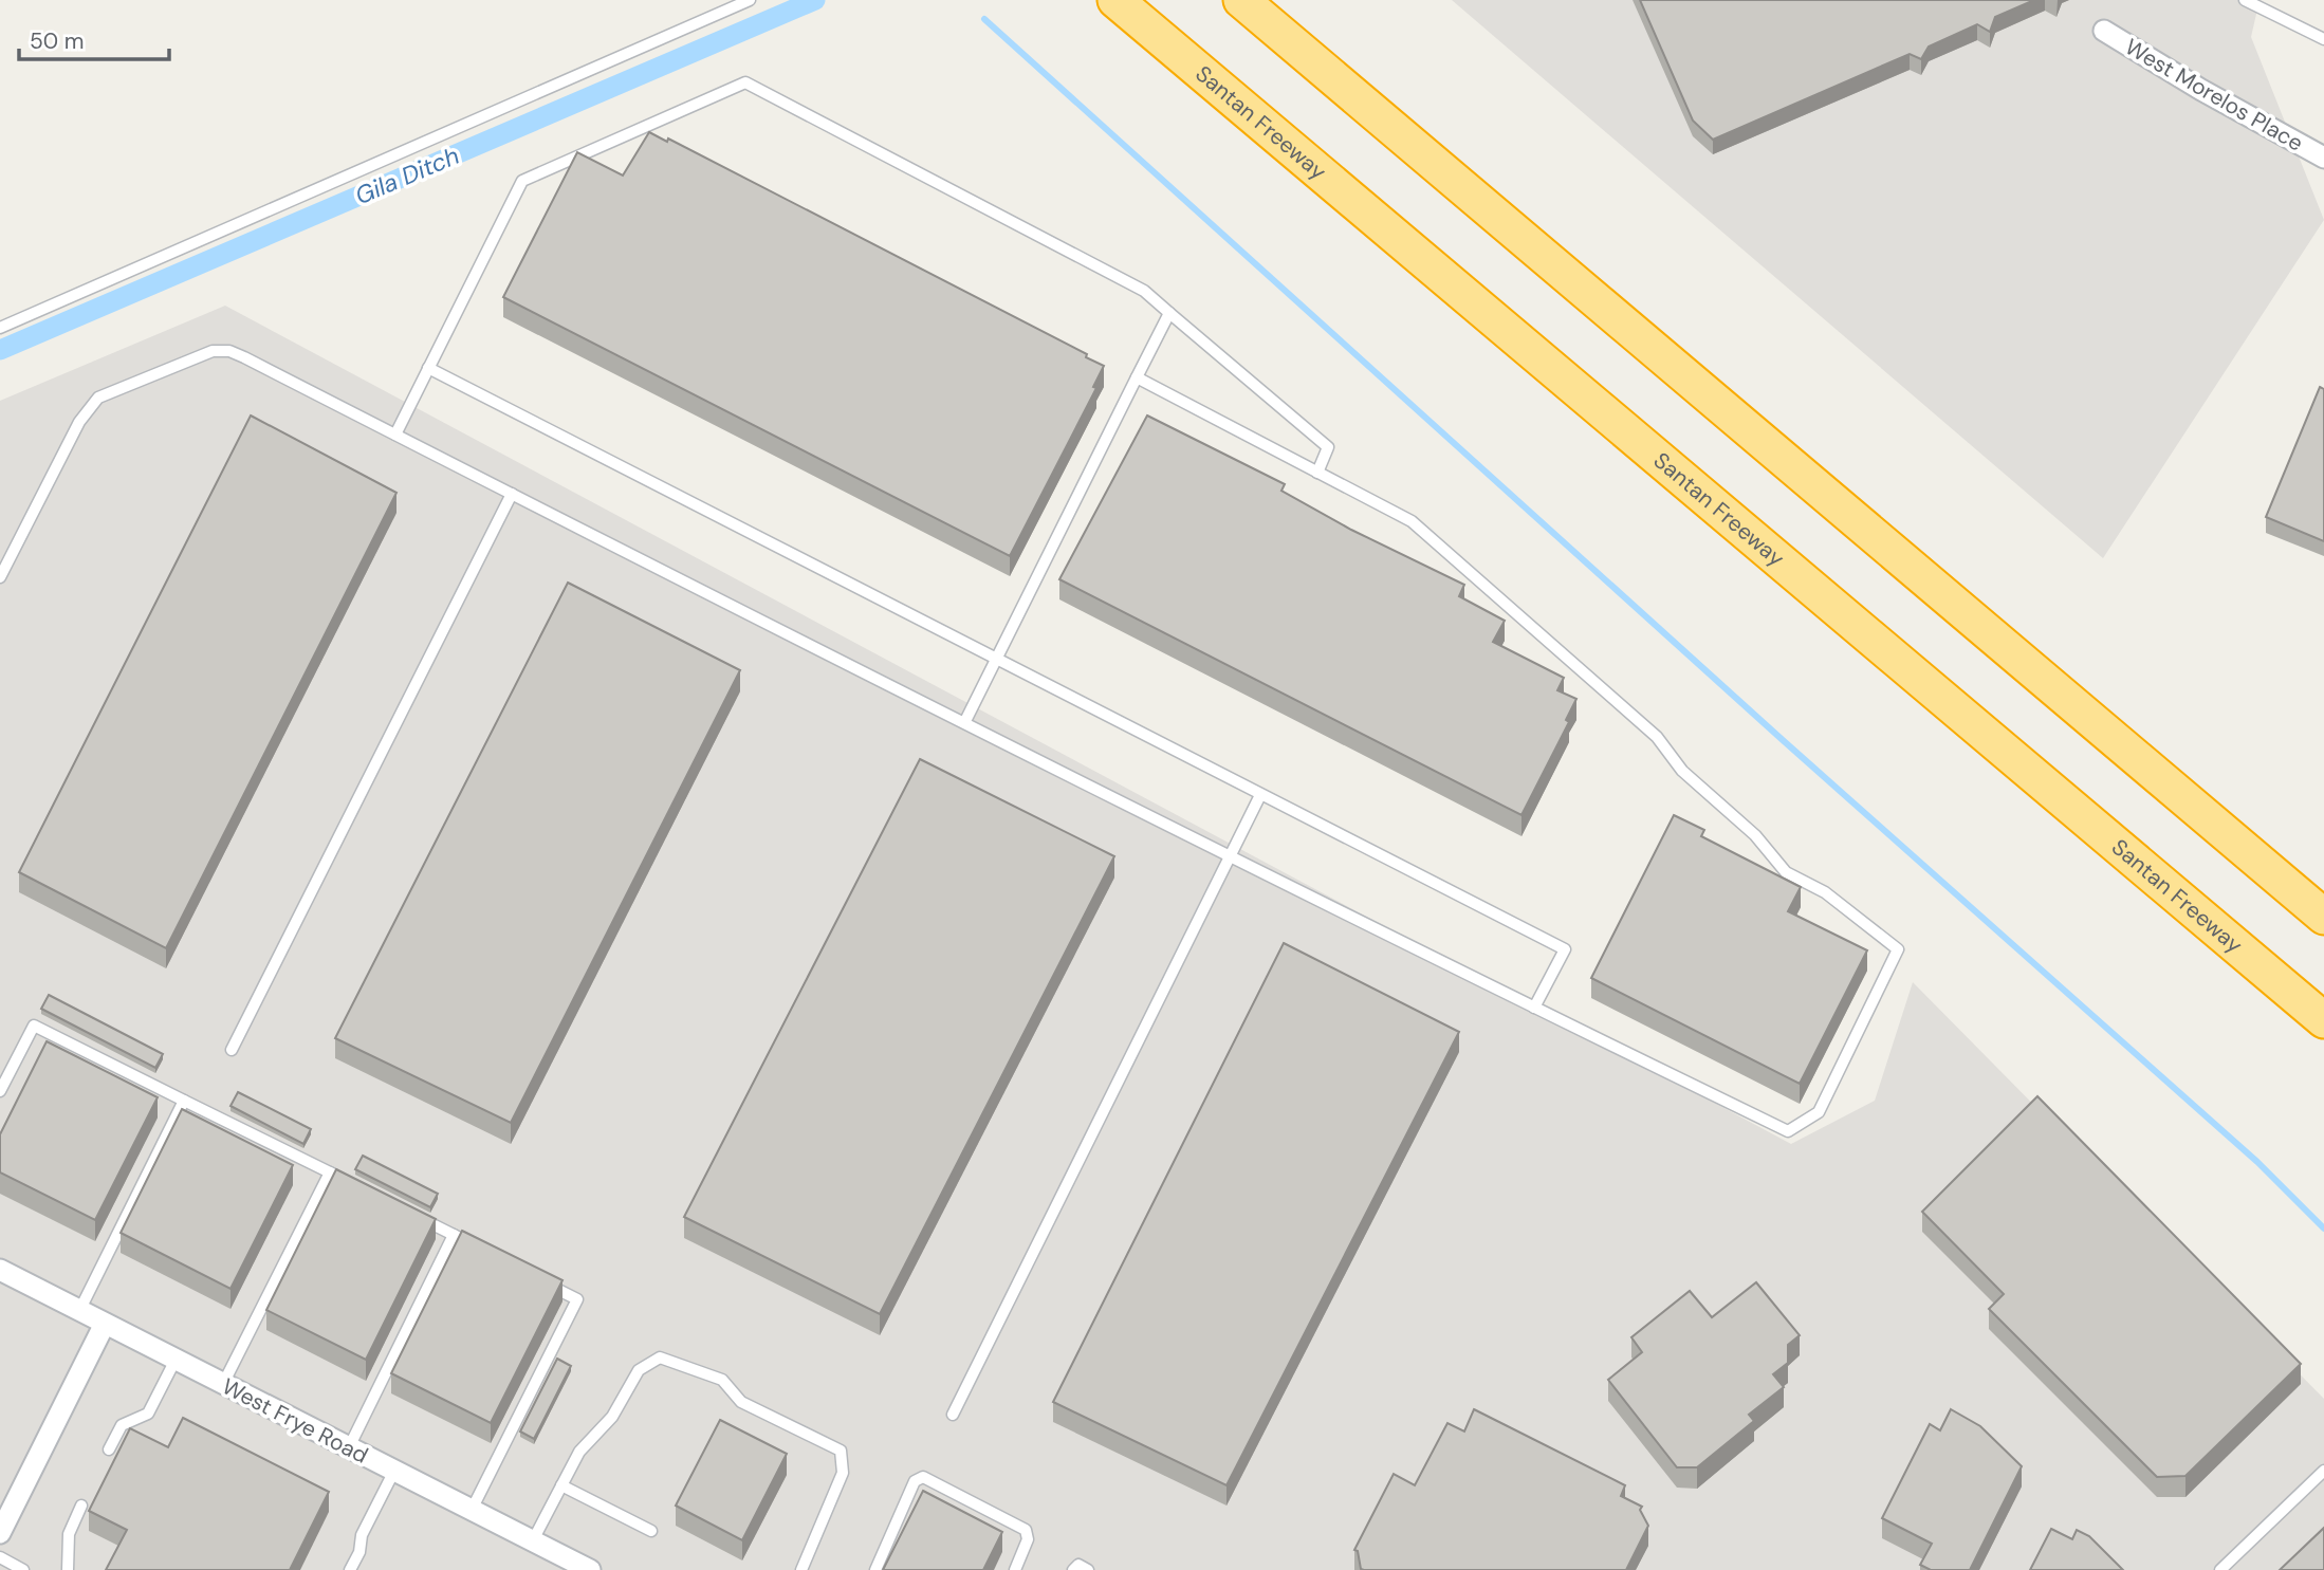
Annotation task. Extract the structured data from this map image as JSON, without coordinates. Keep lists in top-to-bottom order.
{
  "streets": {
    "highway": ["Santan Freeway"],
    "street": ["West Morelos Place", "West Frye Road"]
  },
  "water": ["Gila Ditch"],
  "scale_bar": "50 m"
}
